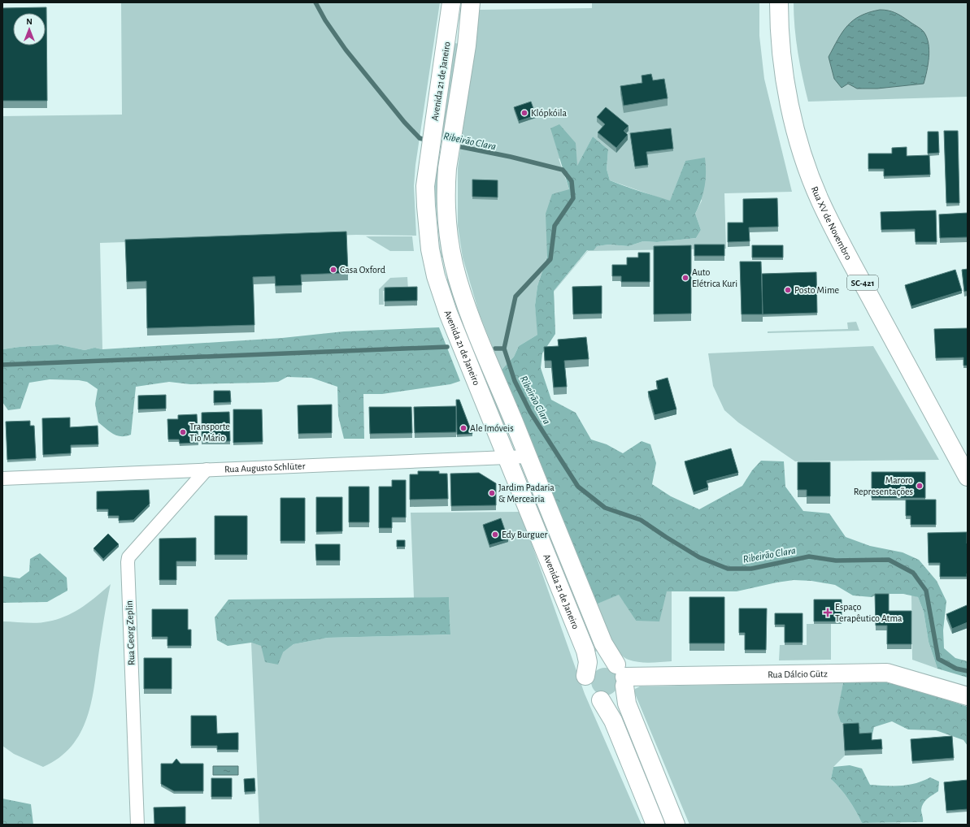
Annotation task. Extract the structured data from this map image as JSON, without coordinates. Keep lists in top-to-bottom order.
{
  "streets": {
    "main road": [
      "Avenida 21 de Janeiro",
      "Rua XV de Novembro",
      "SC-421",
      "Rua Dálcio Gütz"
    ],
    "street": ["Rua Augusto Schlüter", "Rua Georg Zeplin"]
  },
  "crossings": [
    ["Avenida 21 de Janeiro", "Rua Augusto Schlüter"],
    ["Avenida 21 de Janeiro", "Rua Dálcio Gütz"],
    ["Rua Augusto Schlüter", "Rua Georg Zeplin"]
  ],
  "water": ["Ribeirão Clara"],
  "places": {
    "other": [
      "Klópkóila",
      "Casa Oxford",
      "Auto Elétrica Kuri",
      "Posto Mime",
      "Ale Imóveis",
      "Transporte Tio Mário",
      "Maroro Representações",
      "Jardim Padaria & Mercearia",
      "Edy Burguer"
    ],
    "health": ["Espaço Terapêutico Atma"]
  },
  "north": "top"
}
